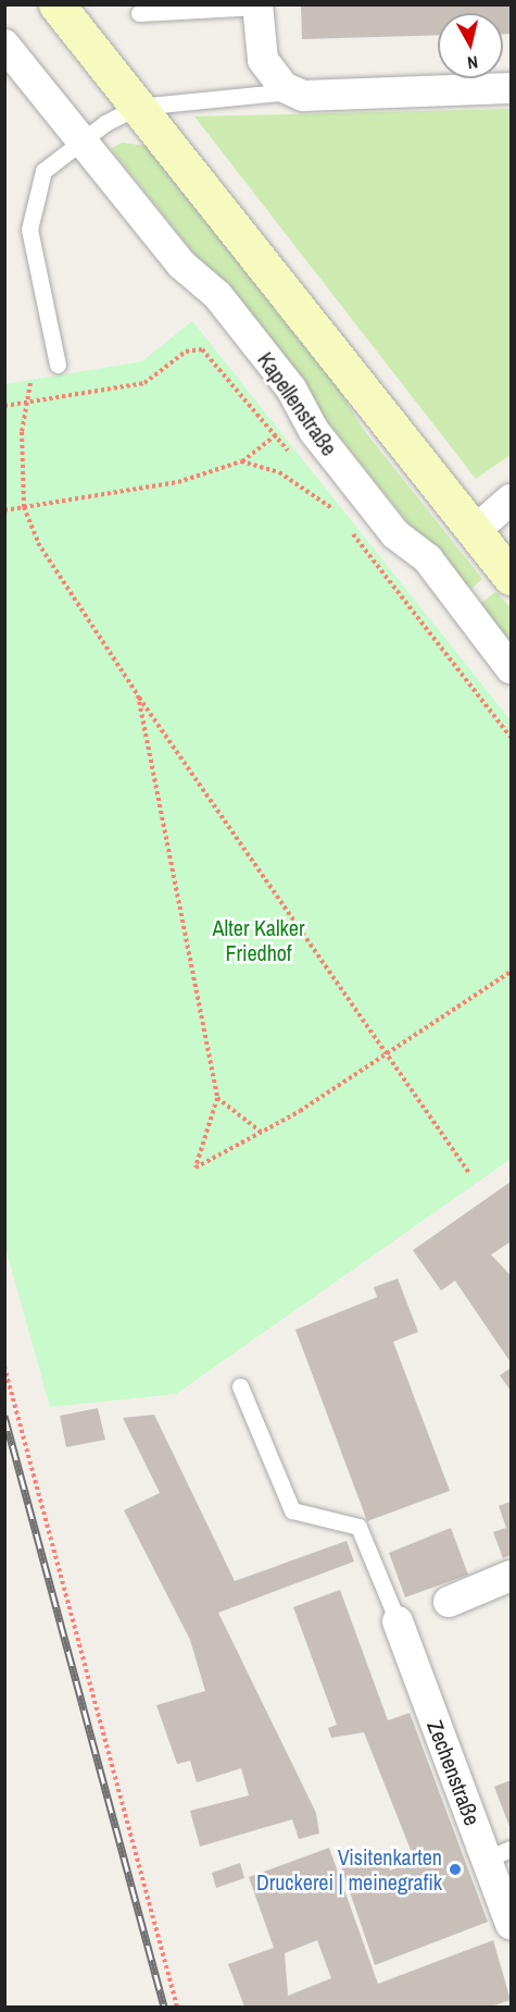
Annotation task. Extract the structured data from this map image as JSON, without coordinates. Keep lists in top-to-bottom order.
{
  "streets": {
    "street": ["Kapellenstraße", "Zechenstraße"]
  },
  "parks": ["Alter Kalker Friedhof"],
  "places": ["Visitenkarten Druckerei | meinegrafik"],
  "north": "bottom"
}
